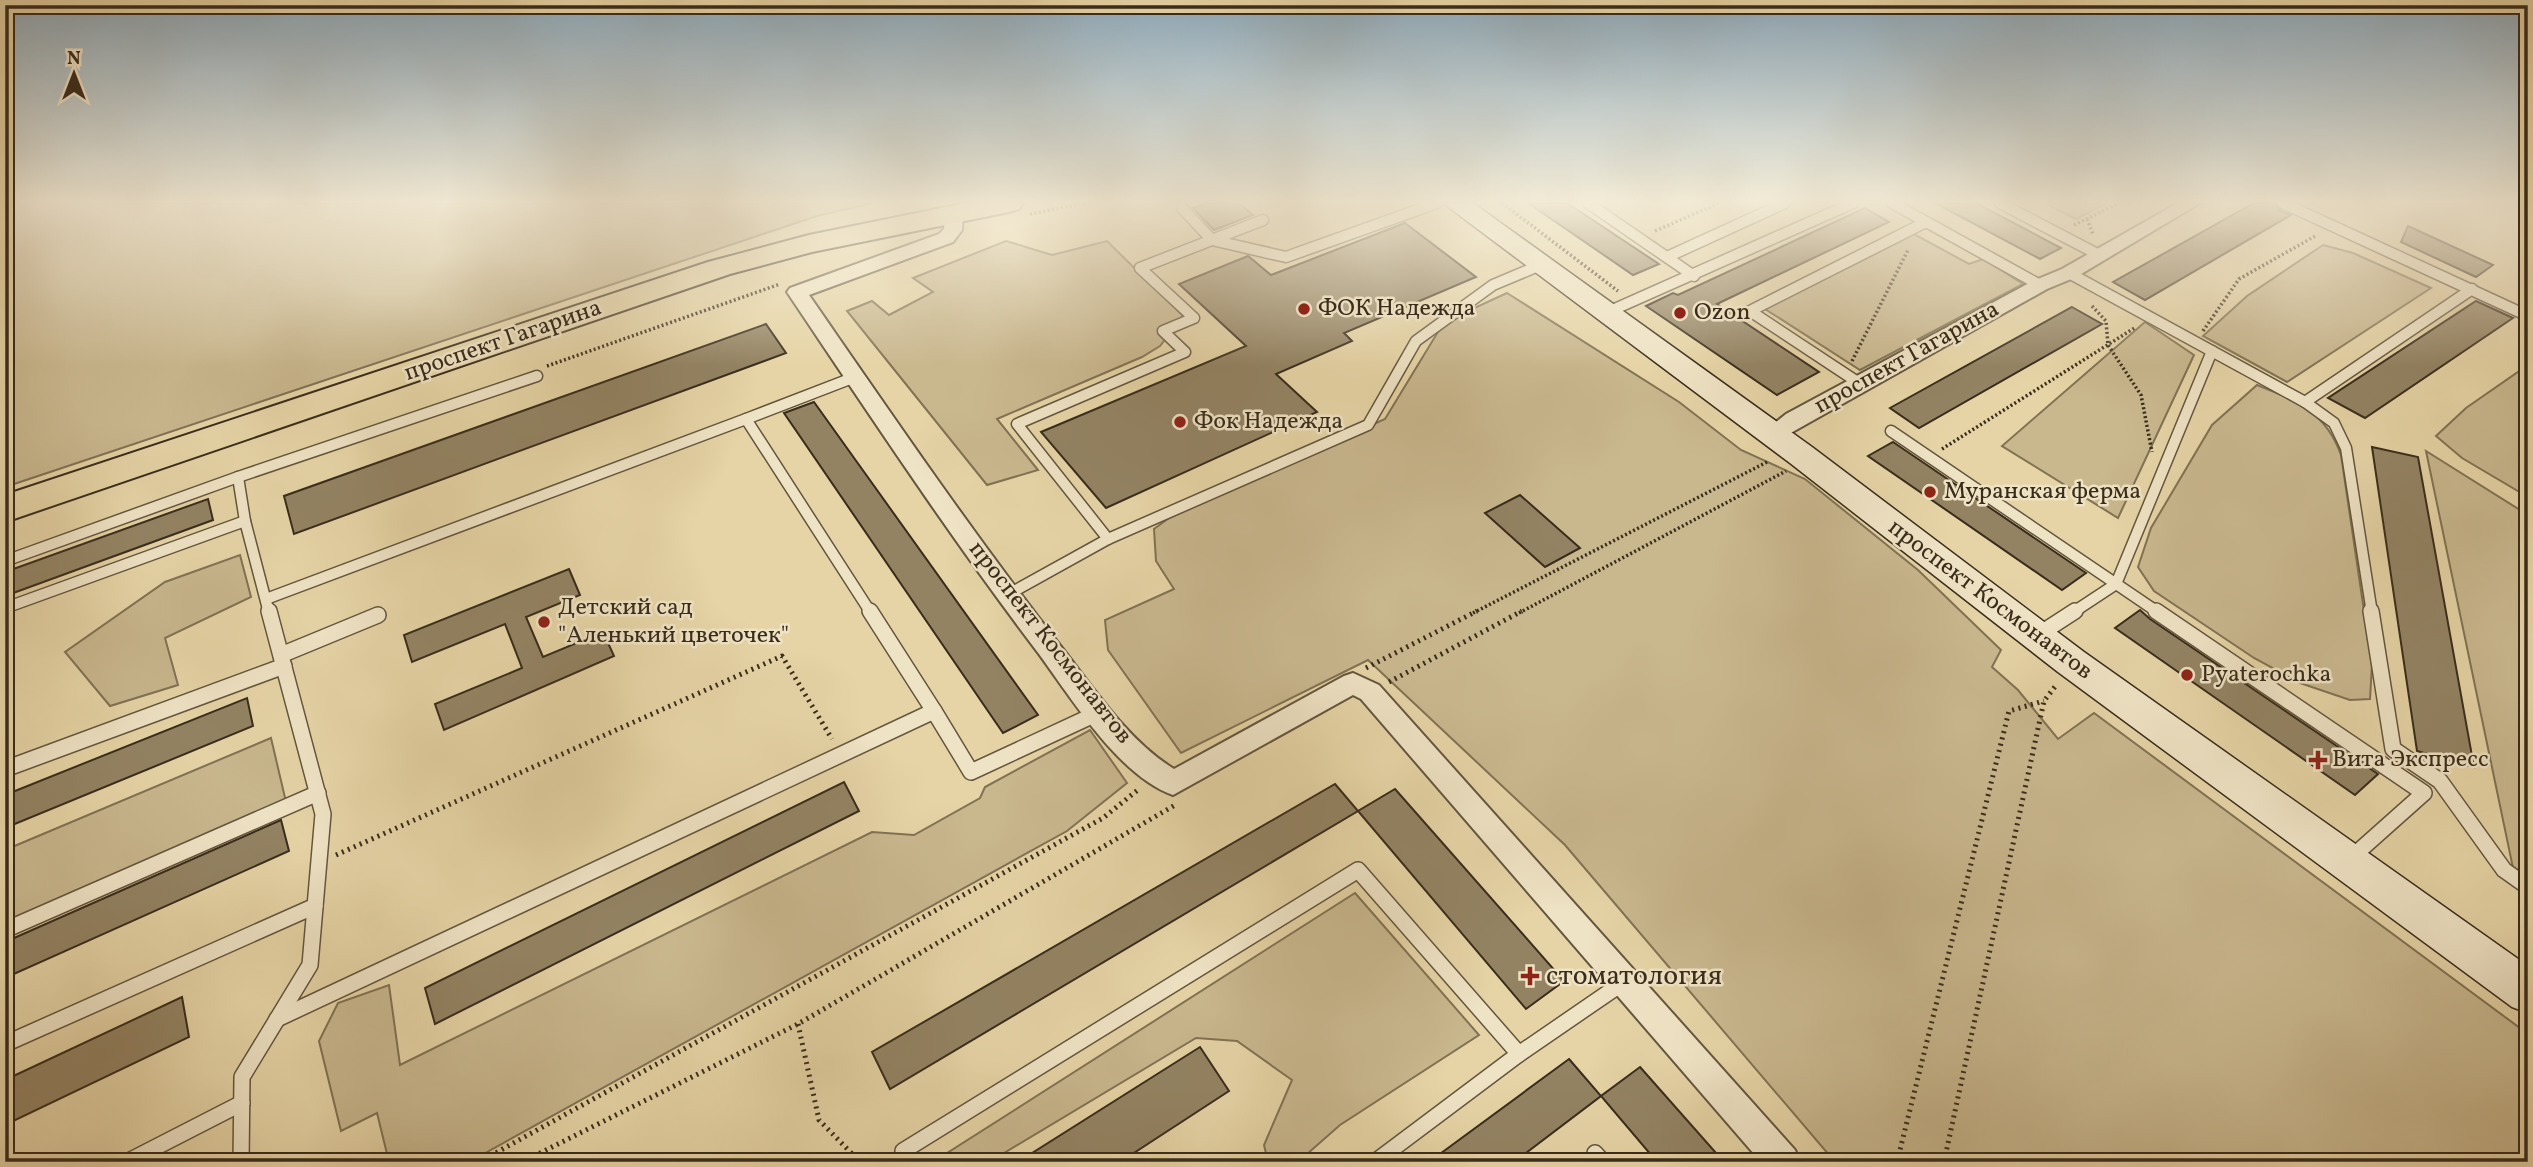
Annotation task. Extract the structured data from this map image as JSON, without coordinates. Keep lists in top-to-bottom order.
{
  "streets": {
    "main road": ["проспект Гагарина", "проспект Космонавтов"]
  },
  "crossings": [
    ["проспект Гагарина", "проспект Космонавтов"]
  ],
  "places": {
    "other": [
      "ФОК Надежда",
      "Ozon",
      "Фок Надежда",
      "Муранская ферма",
      "Детский сад \"Аленький цветочек\"",
      "Pyaterochka"
    ],
    "health": ["Вита Экспресс", "стоматология"]
  },
  "north": "top"
}
